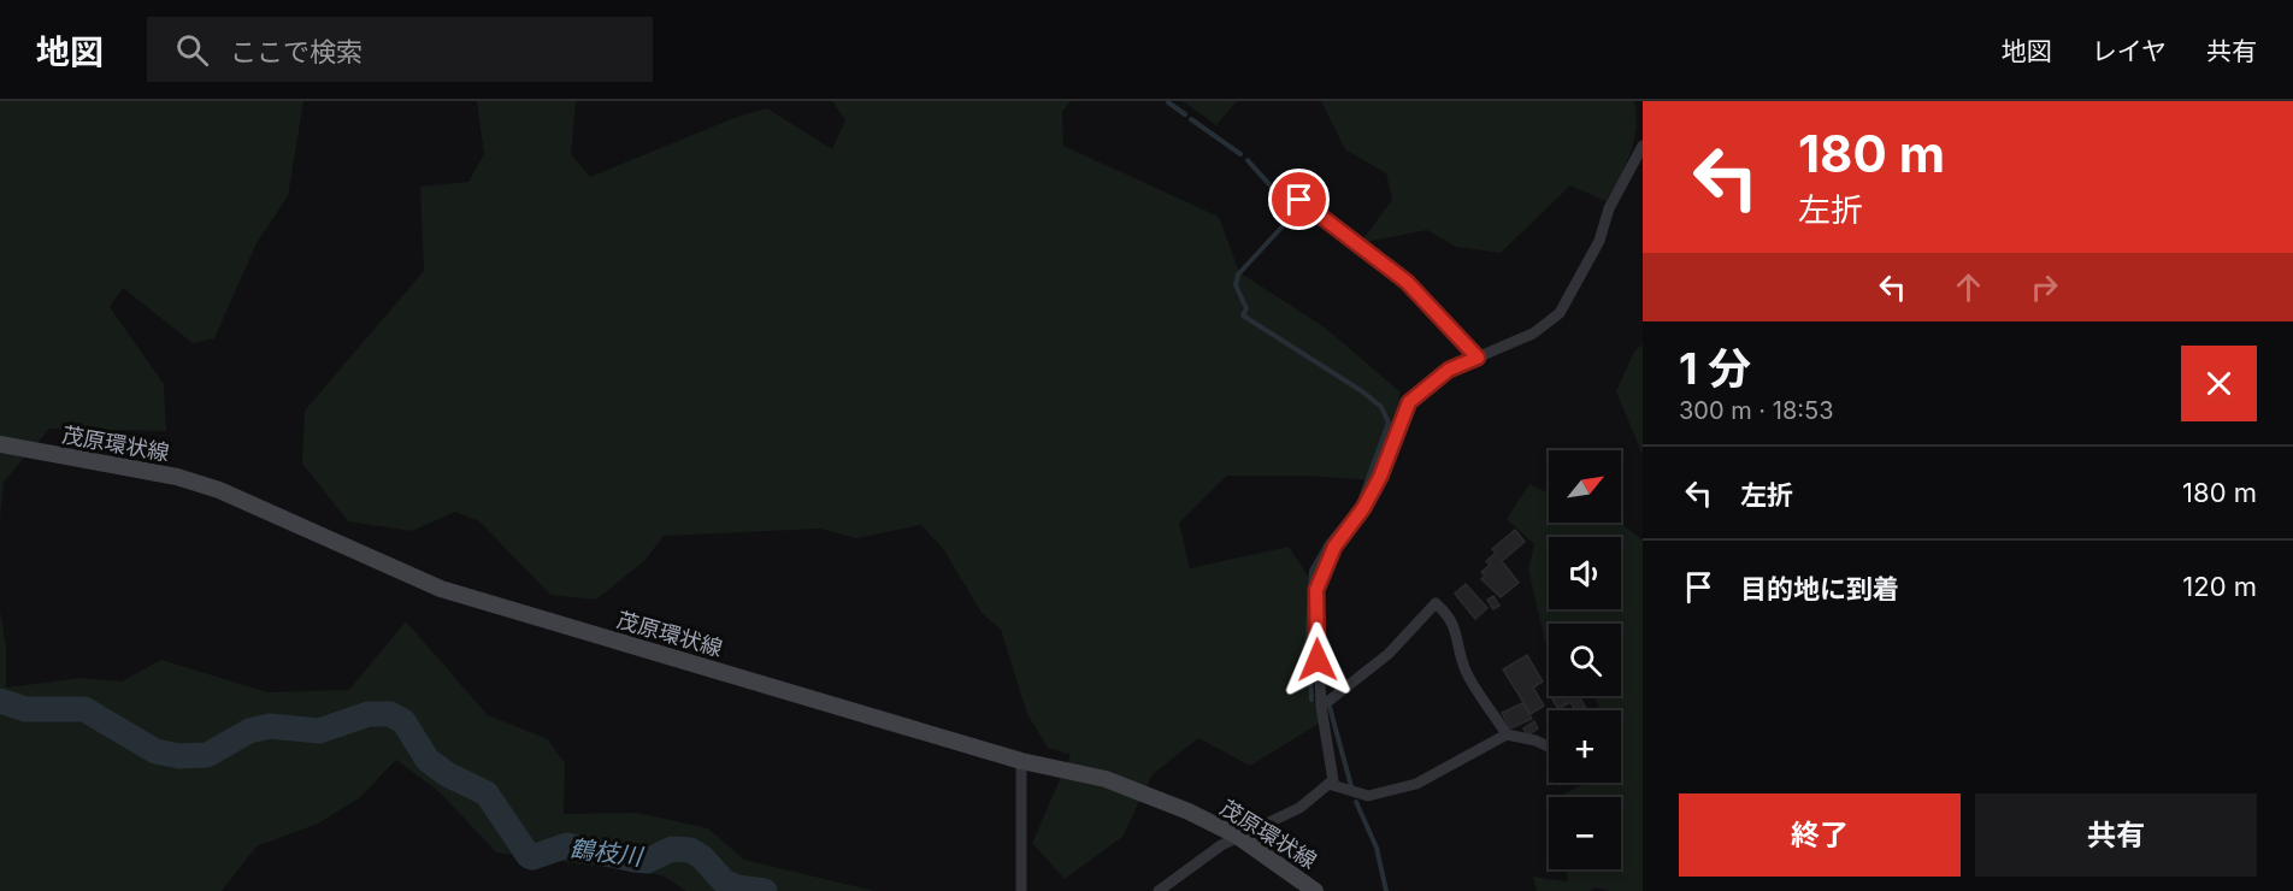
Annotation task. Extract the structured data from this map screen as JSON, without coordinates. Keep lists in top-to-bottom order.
{
  "streets": {
    "main road": ["茂原環状線"]
  },
  "water": ["鶴枝川"],
  "north": "top right",
  "page": {
    "header": "地図",
    "search": "ここで検索",
    "nav": ["地図", "レイヤ", "共有"],
    "turn": ["180 m", "左折"],
    "heading": ["1 分", "300 m · 18:53"],
    "list": [
      {
        "name": "左折",
        "value": "180 m"
      },
      {
        "name": "目的地に到着",
        "value": "120 m"
      }
    ],
    "map_buttons": ["+", "−"],
    "buttons": ["終了", "共有"]
  }
}
